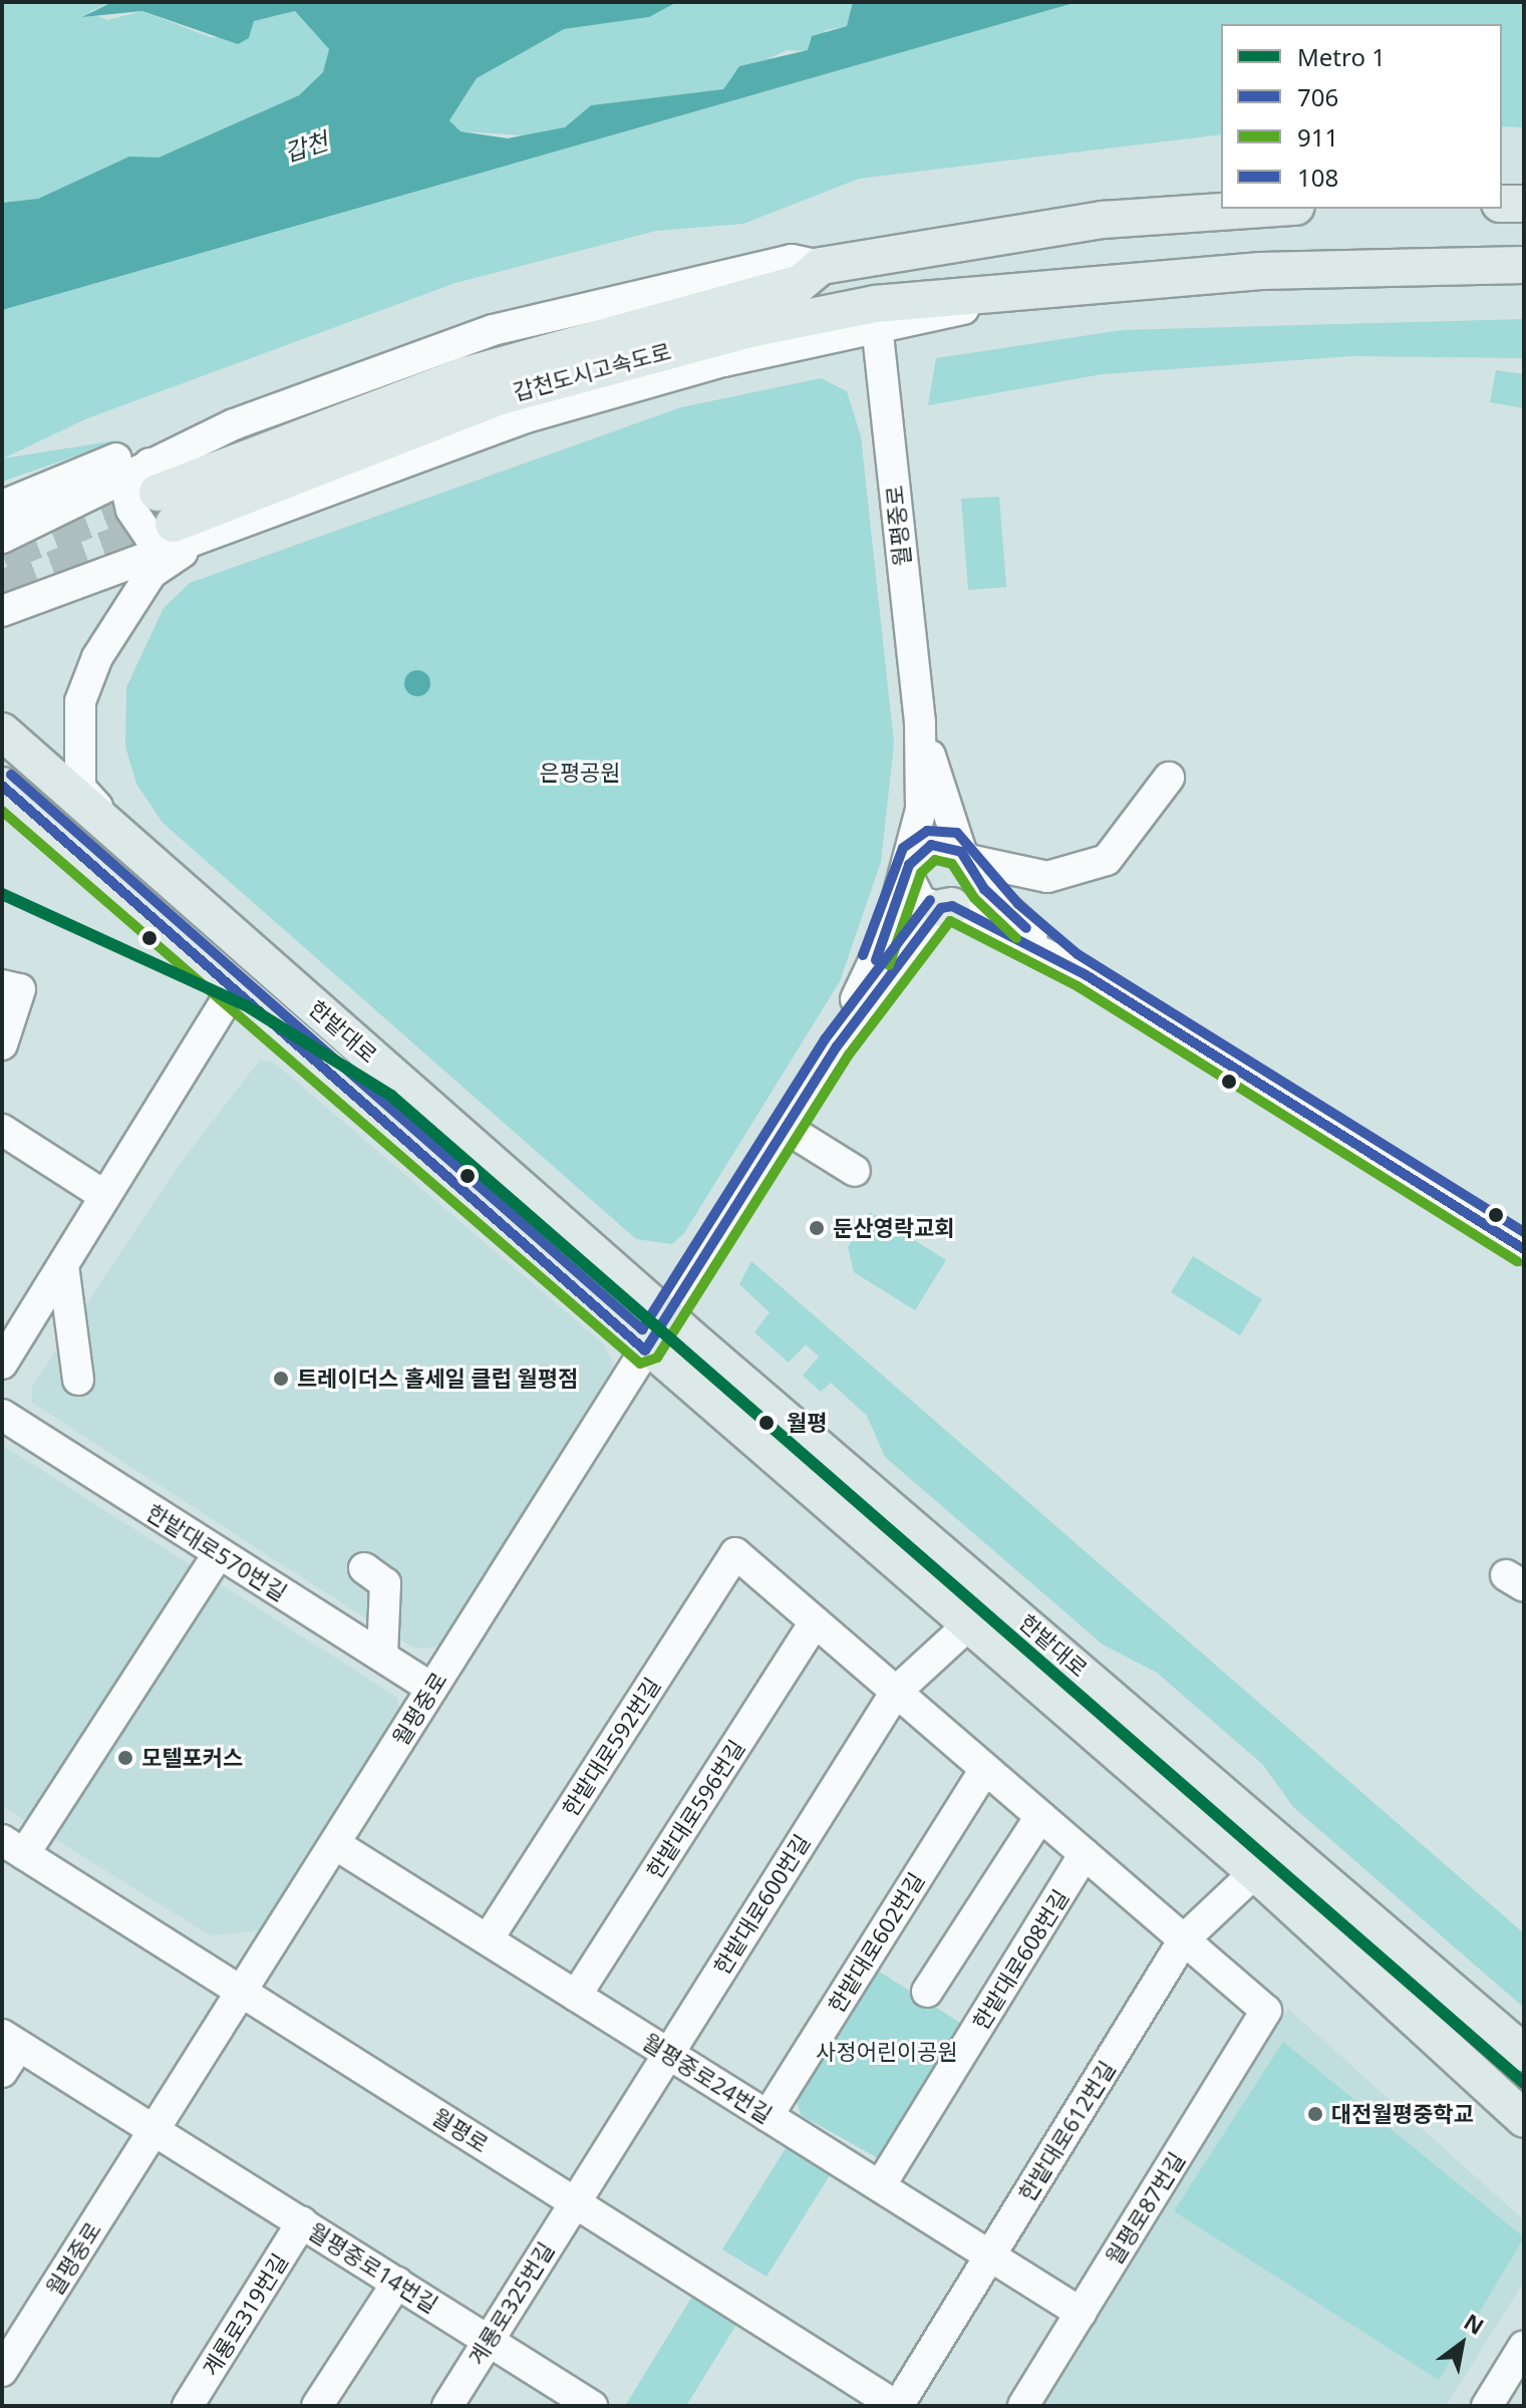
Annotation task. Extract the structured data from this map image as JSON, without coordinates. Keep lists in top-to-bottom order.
{
  "streets": {
    "main road": ["갑천도시고속도로", "한밭대로"],
    "street": [
      "월평중로",
      "한밭대로570번길",
      "한밭대로592번길",
      "한밭대로596번길",
      "한밭대로600번길",
      "한밭대로602번길",
      "한밭대로608번길",
      "월평중로24번길",
      "월평로",
      "한밭대로612번길",
      "월평로87번길",
      "월평중로14번길",
      "계룡로325번길",
      "계룡로319번길"
    ]
  },
  "crossings": [
    ["월평중로", "한밭대로"],
    ["월평중로", "한밭대로570번길"],
    ["월평중로", "월평중로24번길"],
    ["월평중로", "월평로"],
    ["월평중로", "월평중로14번길"],
    ["한밭대로", "한밭대로600번길"],
    ["한밭대로", "한밭대로612번길"],
    ["한밭대로570번길", "월평로"],
    ["한밭대로592번길", "한밭대로596번길"],
    ["한밭대로592번길", "월평중로24번길"],
    ["한밭대로596번길", "월평중로24번길"],
    ["한밭대로600번길", "월평중로24번길"],
    ["한밭대로600번길", "월평로"],
    ["한밭대로600번길", "계룡로325번길"],
    ["한밭대로602번길", "월평중로24번길"],
    ["한밭대로608번길", "월평중로24번길"],
    ["월평중로24번길", "한밭대로612번길"],
    ["월평중로24번길", "월평로87번길"],
    ["월평로", "한밭대로612번길"],
    ["월평로", "계룡로325번길"],
    ["한밭대로612번길", "월평로87번길"],
    ["월평중로14번길", "계룡로325번길"],
    ["월평중로14번길", "계룡로319번길"]
  ],
  "water": ["갑천"],
  "parks": ["은평공원", "사정어린이공원"],
  "places": [
    "둔산영락교회",
    "트레이더스 홀세일 클럽 월평점",
    "월평",
    "모텔포커스",
    "대전월평중학교"
  ],
  "lines": [
    "transit line 108",
    "transit line 706",
    "transit line 911",
    "metro line 1"
  ],
  "legend": [
    "Metro 1",
    "706",
    "911",
    "108"
  ],
  "north": "top right"
}
